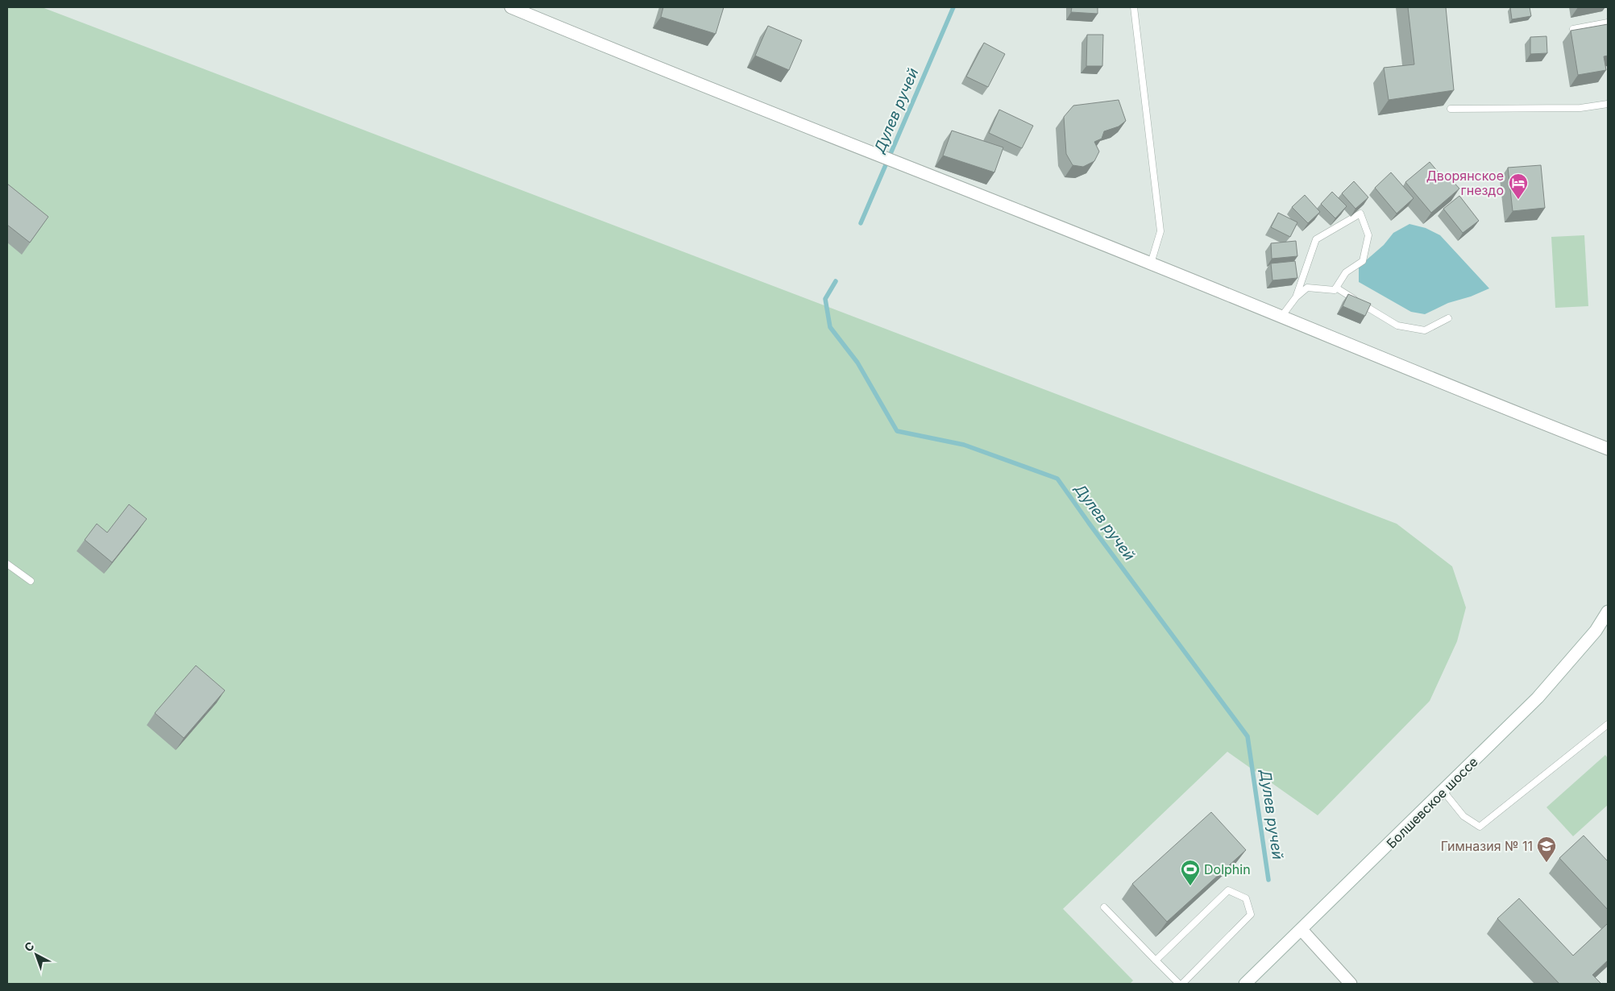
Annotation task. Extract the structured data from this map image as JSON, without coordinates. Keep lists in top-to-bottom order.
{
  "streets": {
    "street": ["Болшевское шоссе"]
  },
  "water": ["Дулев ручей"],
  "places": {
    "hotel": ["Дворянское гнездо"],
    "school or university": ["Гимназия № 11"],
    "sports": ["Dolphin"]
  },
  "north": "top left"
}
